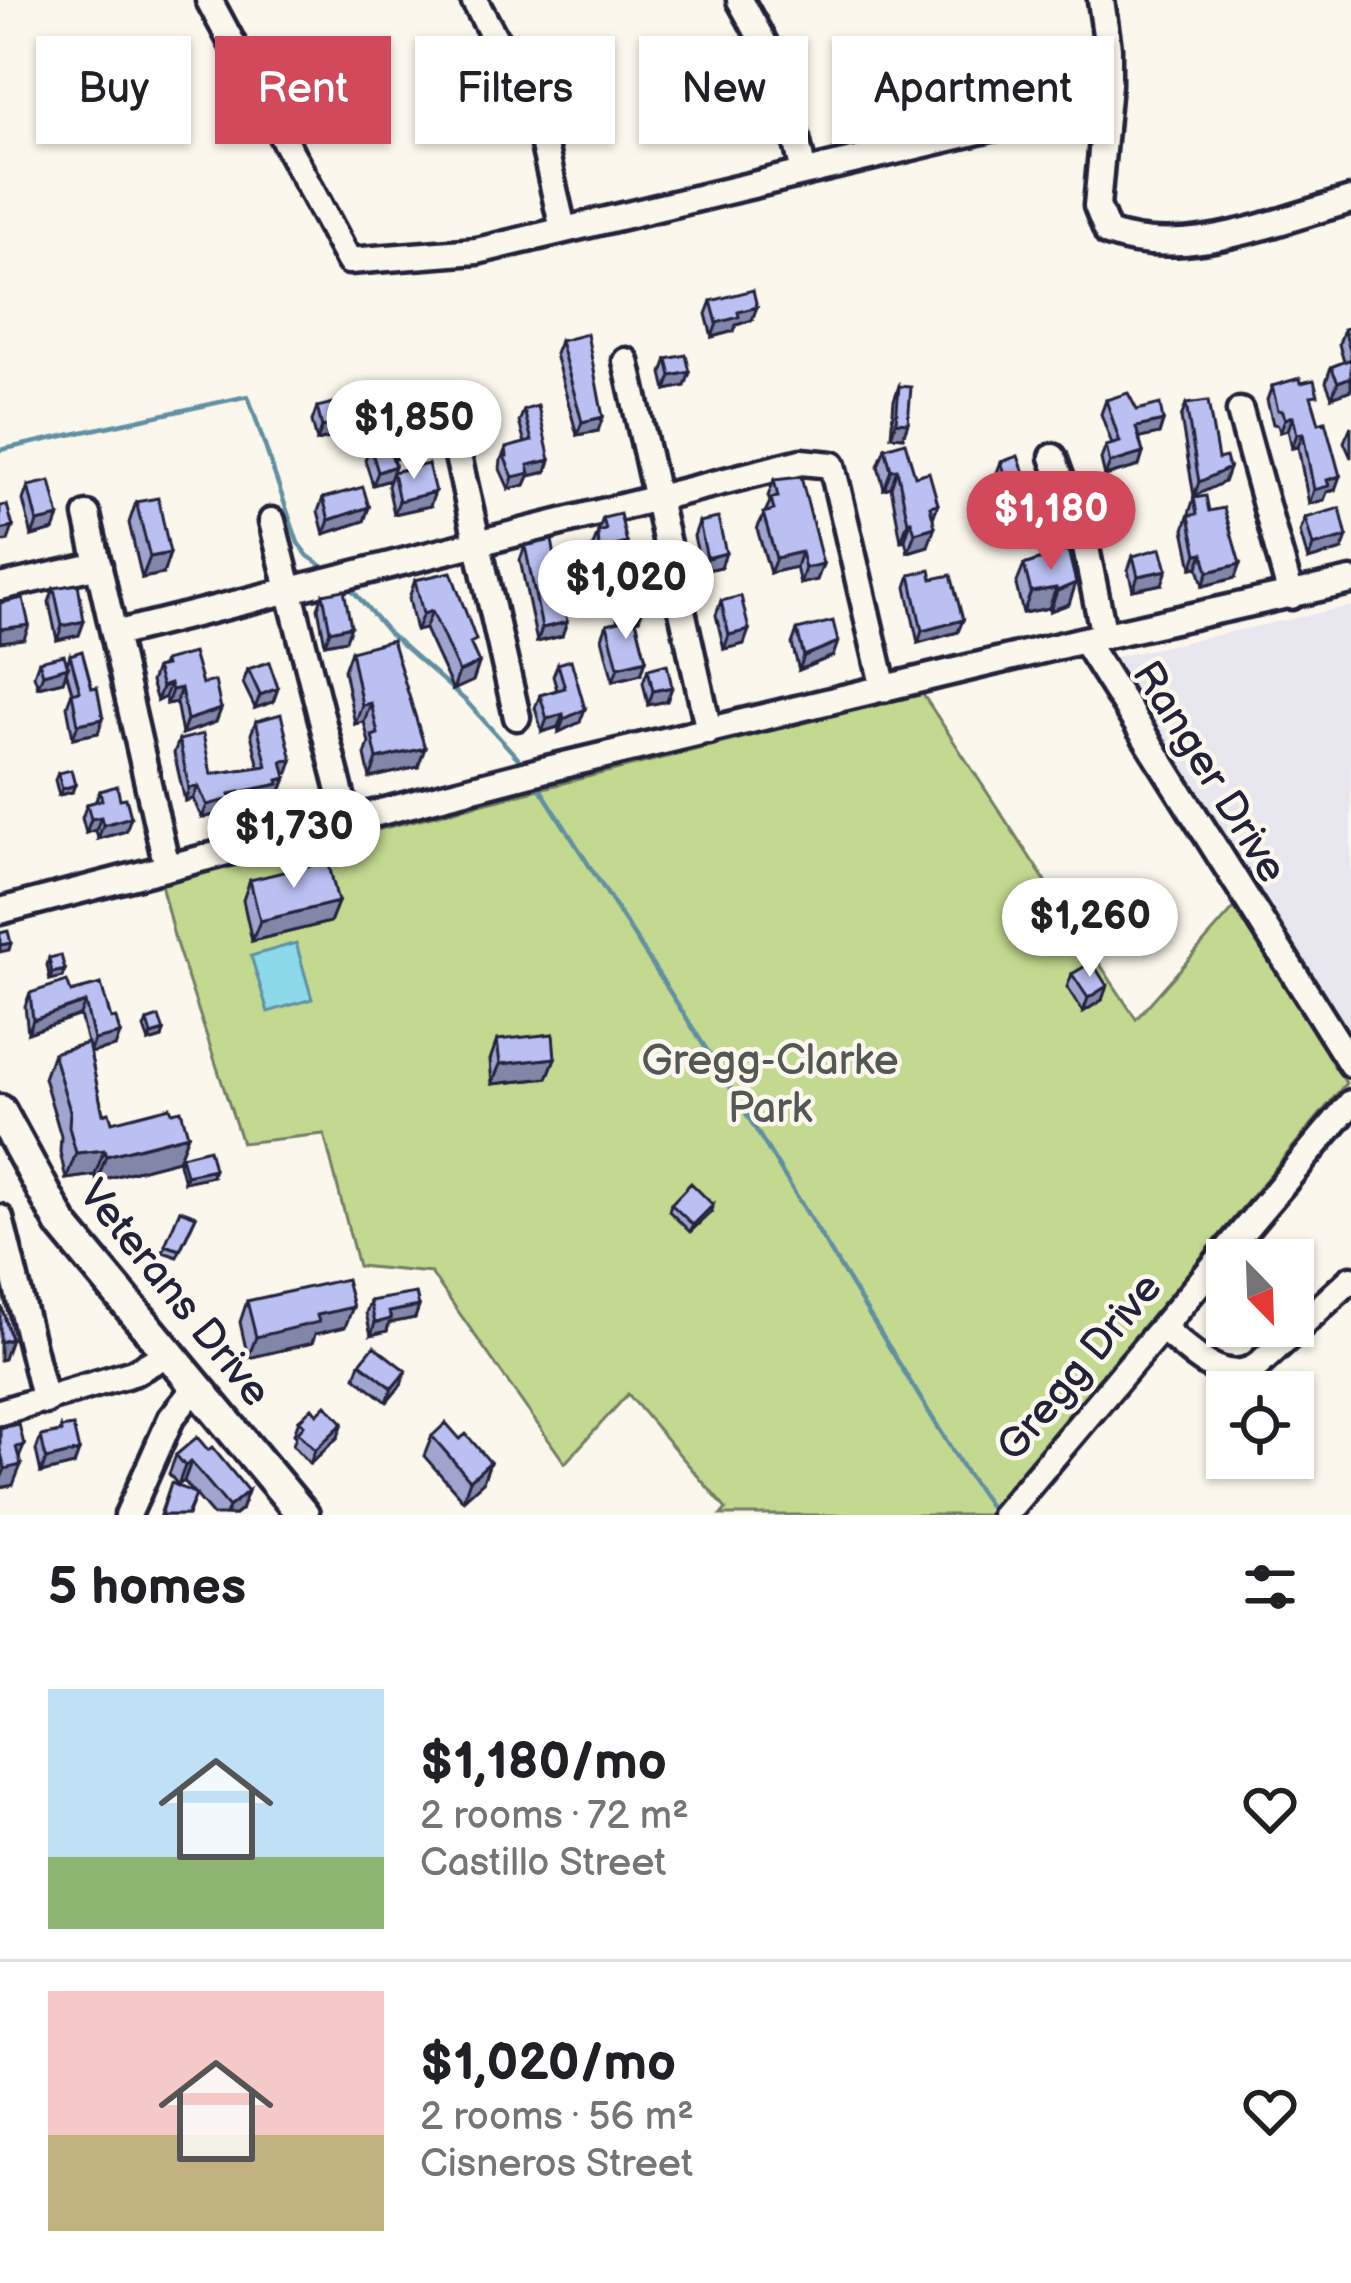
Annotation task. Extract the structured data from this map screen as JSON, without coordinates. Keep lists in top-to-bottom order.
{
  "streets": {
    "main road": ["Veterans Drive"],
    "street": ["Ranger Drive", "Gregg Drive"]
  },
  "parks": ["Gregg-Clarke Park"],
  "north": "bottom right",
  "page": {
    "chip": [
      "Buy",
      "Rent",
      "Filters",
      "New",
      "Apartment"
    ],
    "price": [
      "$1,850",
      "$1,180",
      "$1,020",
      "$1,730",
      "$1,260"
    ],
    "heading": "5 homes",
    "list": [
      {
        "name": "$1,180/mo",
        "note": "2 rooms · 72 m² · Castillo Street"
      },
      {
        "name": "$1,020/mo",
        "note": "2 rooms · 56 m² · Cisneros Street"
      }
    ]
  }
}
